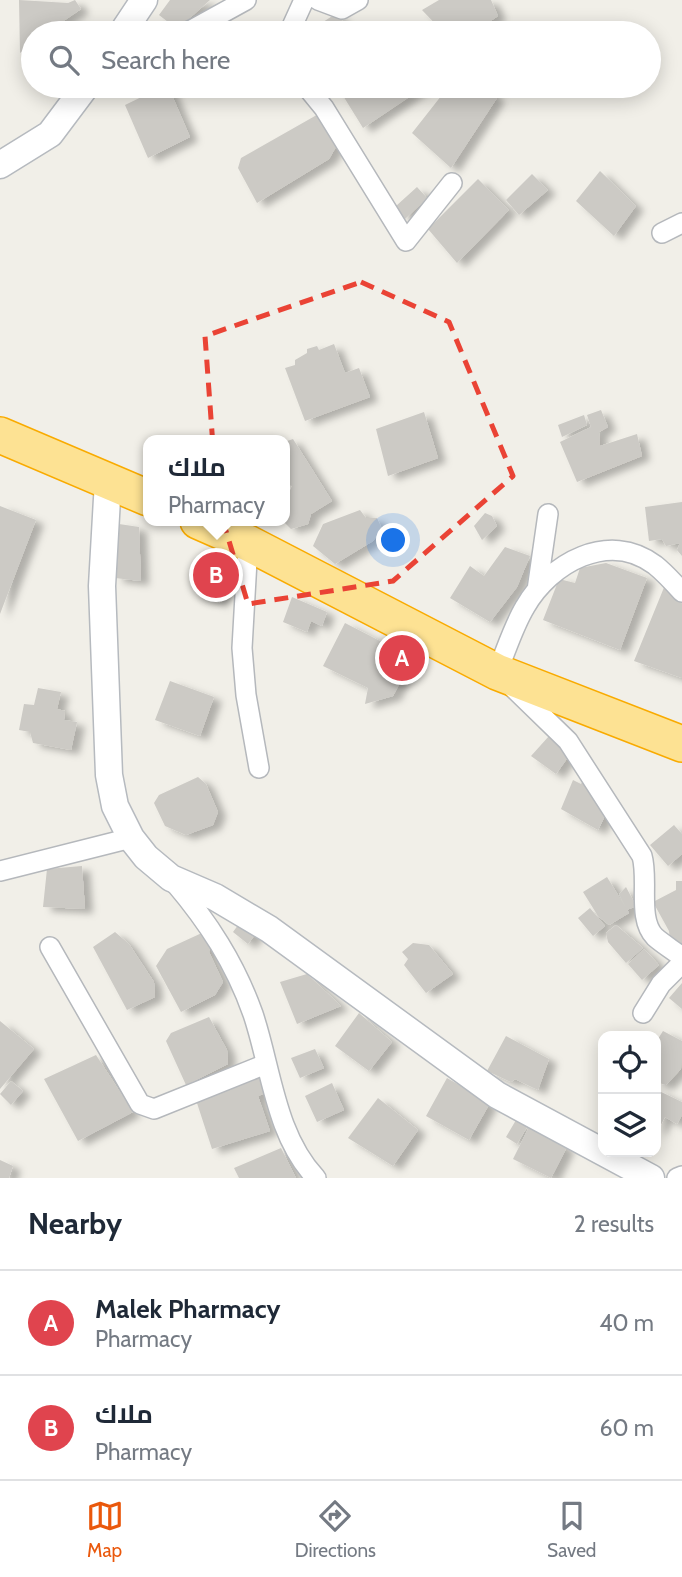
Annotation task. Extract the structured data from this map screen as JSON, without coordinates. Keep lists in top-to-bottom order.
{
  "page": {
    "search": "Search here",
    "popup": ["ملاك", "Pharmacy"],
    "pins": ["B", "A"],
    "heading": ["Nearby", "2 results"],
    "list": [
      {
        "mark": "A",
        "name": "Malek Pharmacy",
        "note": "Pharmacy",
        "value": "40 m"
      },
      {
        "mark": "B",
        "name": "ملاك",
        "note": "Pharmacy",
        "value": "60 m"
      }
    ],
    "nav": ["Map", "Directions", "Saved"]
  }
}
